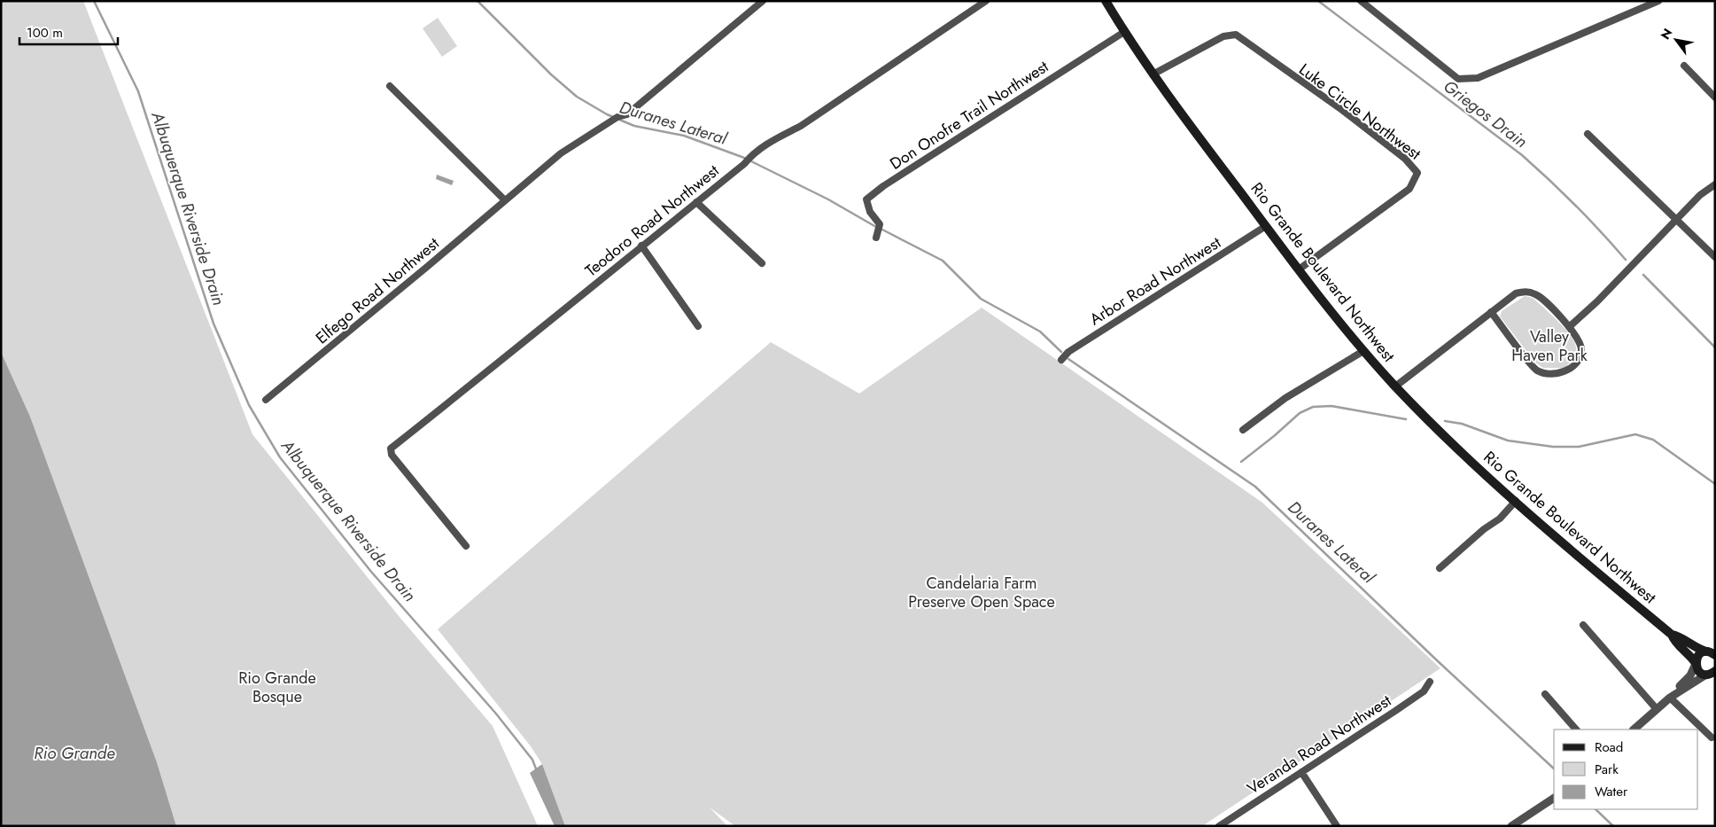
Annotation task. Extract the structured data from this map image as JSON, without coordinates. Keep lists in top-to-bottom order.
{
  "streets": {
    "main road": ["Rio Grande Boulevard Northwest"],
    "street": [
      "Luke Circle Northwest",
      "Don Onofre Trail Northwest",
      "Teodoro Road Northwest",
      "Arbor Road Northwest",
      "Elfego Road Northwest",
      "Veranda Road Northwest"
    ]
  },
  "crossings": [
    ["Luke Circle Northwest", "Rio Grande Boulevard Northwest"],
    ["Don Onofre Trail Northwest", "Rio Grande Boulevard Northwest"],
    ["Rio Grande Boulevard Northwest", "Arbor Road Northwest"]
  ],
  "water": [
    "Griegos Drain",
    "Duranes Lateral",
    "Albuquerque Riverside Drain",
    "Rio Grande"
  ],
  "parks": ["Valley Haven Park", "Candelaria Farm Preserve Open Space", "Rio Grande Bosque"],
  "legend": ["Road", "Park", "Water"],
  "scale_bar": "100 m",
  "north": "top left"
}
